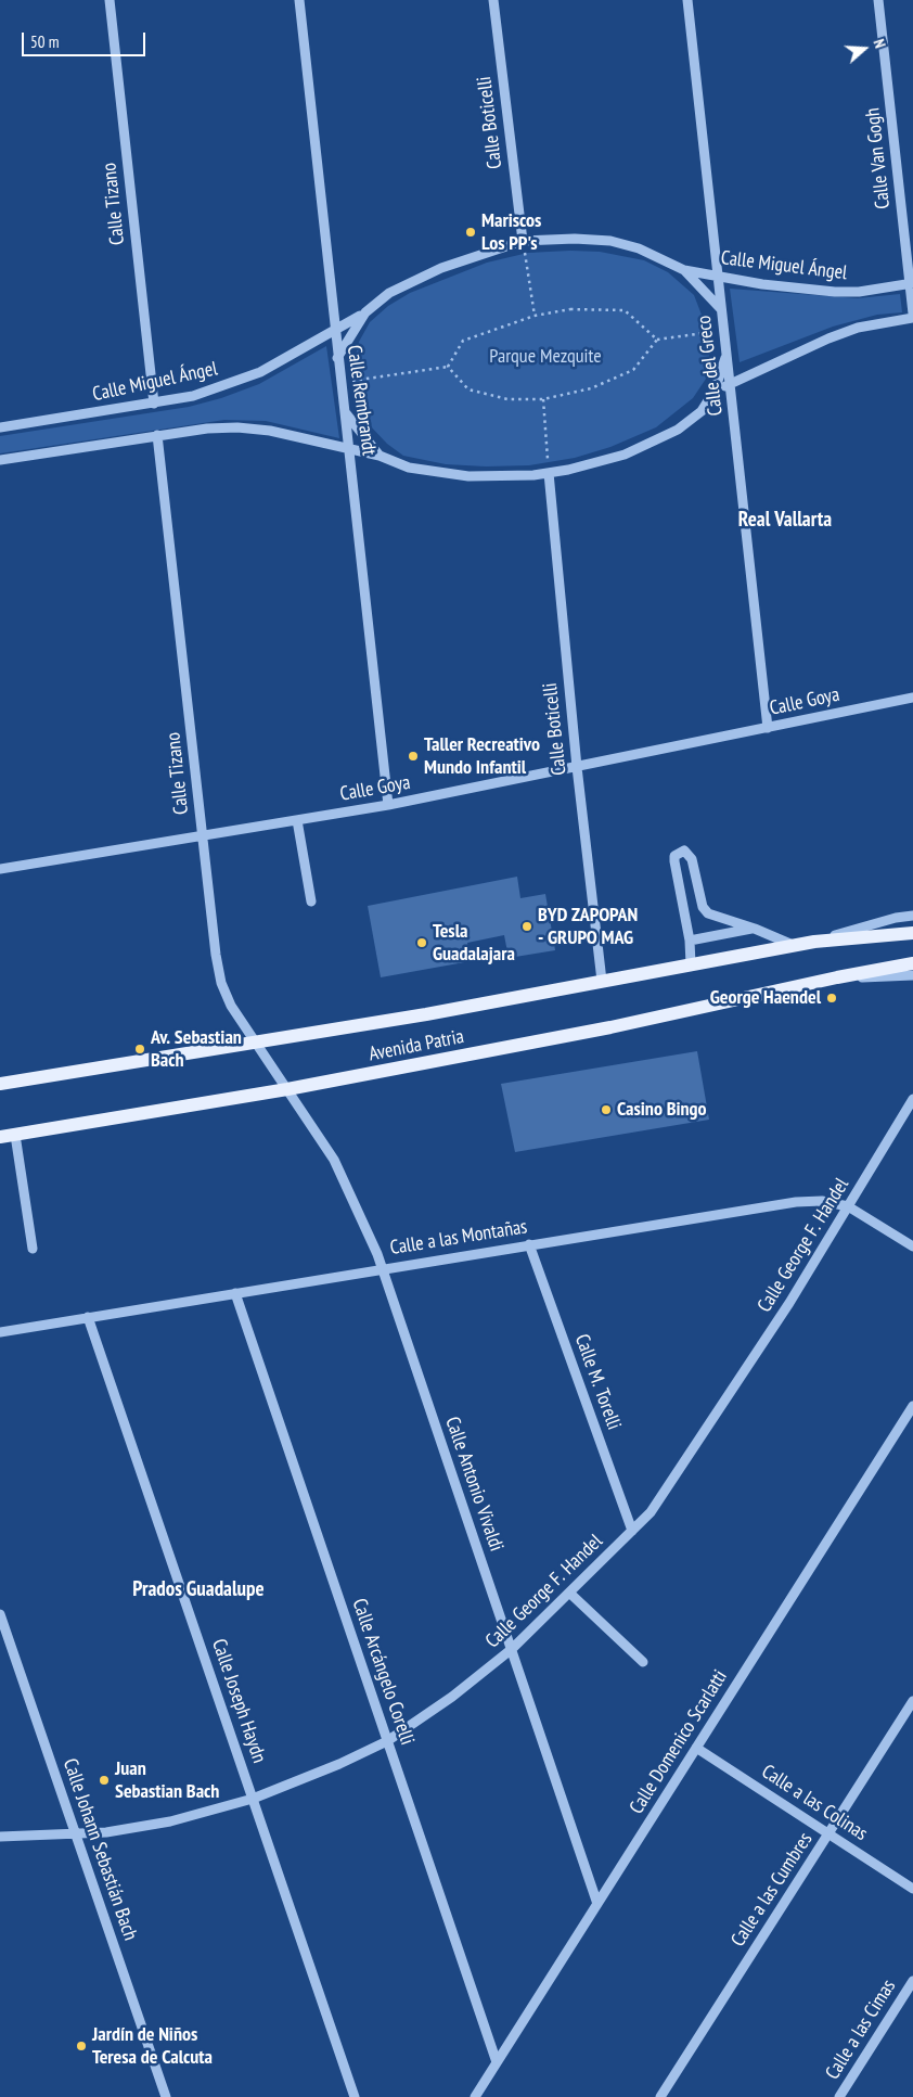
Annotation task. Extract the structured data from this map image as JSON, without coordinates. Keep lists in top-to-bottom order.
{
  "streets": {
    "main road": ["Avenida Patria"],
    "street": [
      "Calle Boticelli",
      "Calle Van Gogh",
      "Calle Tizano",
      "Calle Miguel Ángel",
      "Calle del Greco",
      "Calle Rembrandt",
      "Calle Goya",
      "Calle a las Montañas",
      "Calle George F. Handel",
      "Calle M. Torelli",
      "Calle Antonio Vivaldi",
      "Calle Arcángelo Corelli",
      "Calle Joseph Haydn",
      "Calle Domenico Scarlatti",
      "Calle a las Colinas",
      "Calle Johann Sebastián Bach",
      "Calle a las Cumbres",
      "Calle a las Cimas"
    ]
  },
  "crossings": [
    ["Calle Boticelli", "Calle Miguel Ángel"],
    ["Calle Boticelli", "Calle Goya"],
    ["Calle Boticelli", "Avenida Patria"],
    ["Calle Van Gogh", "Calle Miguel Ángel"],
    ["Calle Tizano", "Calle Miguel Ángel"],
    ["Calle Tizano", "Calle Goya"],
    ["Calle Tizano", "Avenida Patria"],
    ["Calle Tizano", "Calle Antonio Vivaldi"],
    ["Calle Miguel Ángel", "Calle del Greco"],
    ["Calle Miguel Ángel", "Calle Rembrandt"],
    ["Calle del Greco", "Calle Goya"],
    ["Calle Rembrandt", "Calle Goya"],
    ["Avenida Patria", "Calle Antonio Vivaldi"],
    ["Calle a las Montañas", "Calle George F. Handel"],
    ["Calle a las Montañas", "Calle M. Torelli"],
    ["Calle a las Montañas", "Calle Antonio Vivaldi"],
    ["Calle a las Montañas", "Calle Arcángelo Corelli"],
    ["Calle a las Montañas", "Calle Joseph Haydn"],
    ["Calle George F. Handel", "Calle M. Torelli"],
    ["Calle George F. Handel", "Calle Antonio Vivaldi"],
    ["Calle George F. Handel", "Calle Arcángelo Corelli"],
    ["Calle George F. Handel", "Calle Joseph Haydn"],
    ["Calle George F. Handel", "Calle Johann Sebastián Bach"],
    ["Calle Antonio Vivaldi", "Calle Domenico Scarlatti"],
    ["Calle Arcángelo Corelli", "Calle Domenico Scarlatti"],
    ["Calle Domenico Scarlatti", "Calle a las Colinas"],
    ["Calle a las Colinas", "Calle a las Cumbres"]
  ],
  "districts": ["Real Vallarta", "Prados Guadalupe"],
  "parks": ["Parque Mezquite"],
  "places": [
    "Mariscos Los PP's",
    "Taller Recreativo Mundo Infantil",
    "BYD ZAPOPAN - GRUPO MAG",
    "Tesla Guadalajara",
    "George Haendel",
    "Av. Sebastian Bach",
    "Casino Bingo",
    "Juan Sebastian Bach",
    "Jardín de Niños Teresa de Calcuta"
  ],
  "scale_bar": "50 m",
  "north": "right"
}
